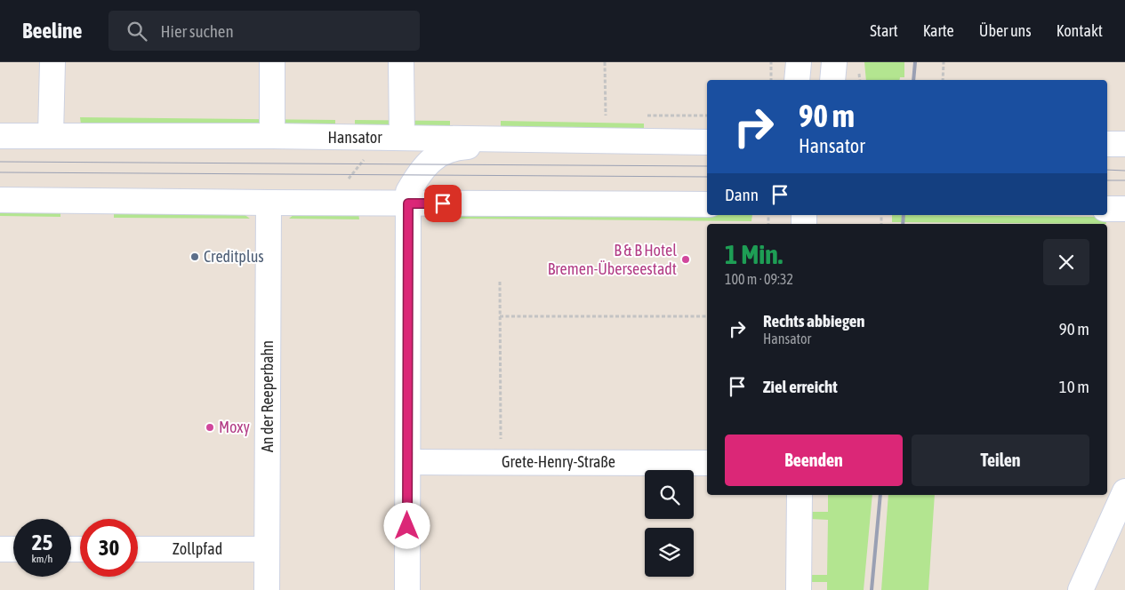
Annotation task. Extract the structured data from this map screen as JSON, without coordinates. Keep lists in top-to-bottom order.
{
  "streets": {
    "street": [
      "Hansator",
      "An der Reeperbahn",
      "Grete-Henry-Straße",
      "Zollpfad"
    ]
  },
  "crossings": [
    ["An der Reeperbahn", "Zollpfad"]
  ],
  "places": ["Creditplus", "B & B Hotel Bremen-Überseestadt", "Moxy"],
  "page": {
    "header": "Beeline",
    "search": "Hier suchen",
    "nav": [
      "Start",
      "Karte",
      "Über uns",
      "Kontakt"
    ],
    "turn": ["90 m", "Hansator"],
    "then": "Dann",
    "heading": ["1 Min.", "100 m · 09:32"],
    "list": [
      {
        "name": "Rechts abbiegen",
        "note": "Hansator",
        "value": "90 m"
      },
      {
        "name": "Ziel erreicht",
        "value": "10 m"
      }
    ],
    "buttons": ["Beenden", "Teilen"],
    "speed": "25 km/h",
    "limit": "30"
  }
}
